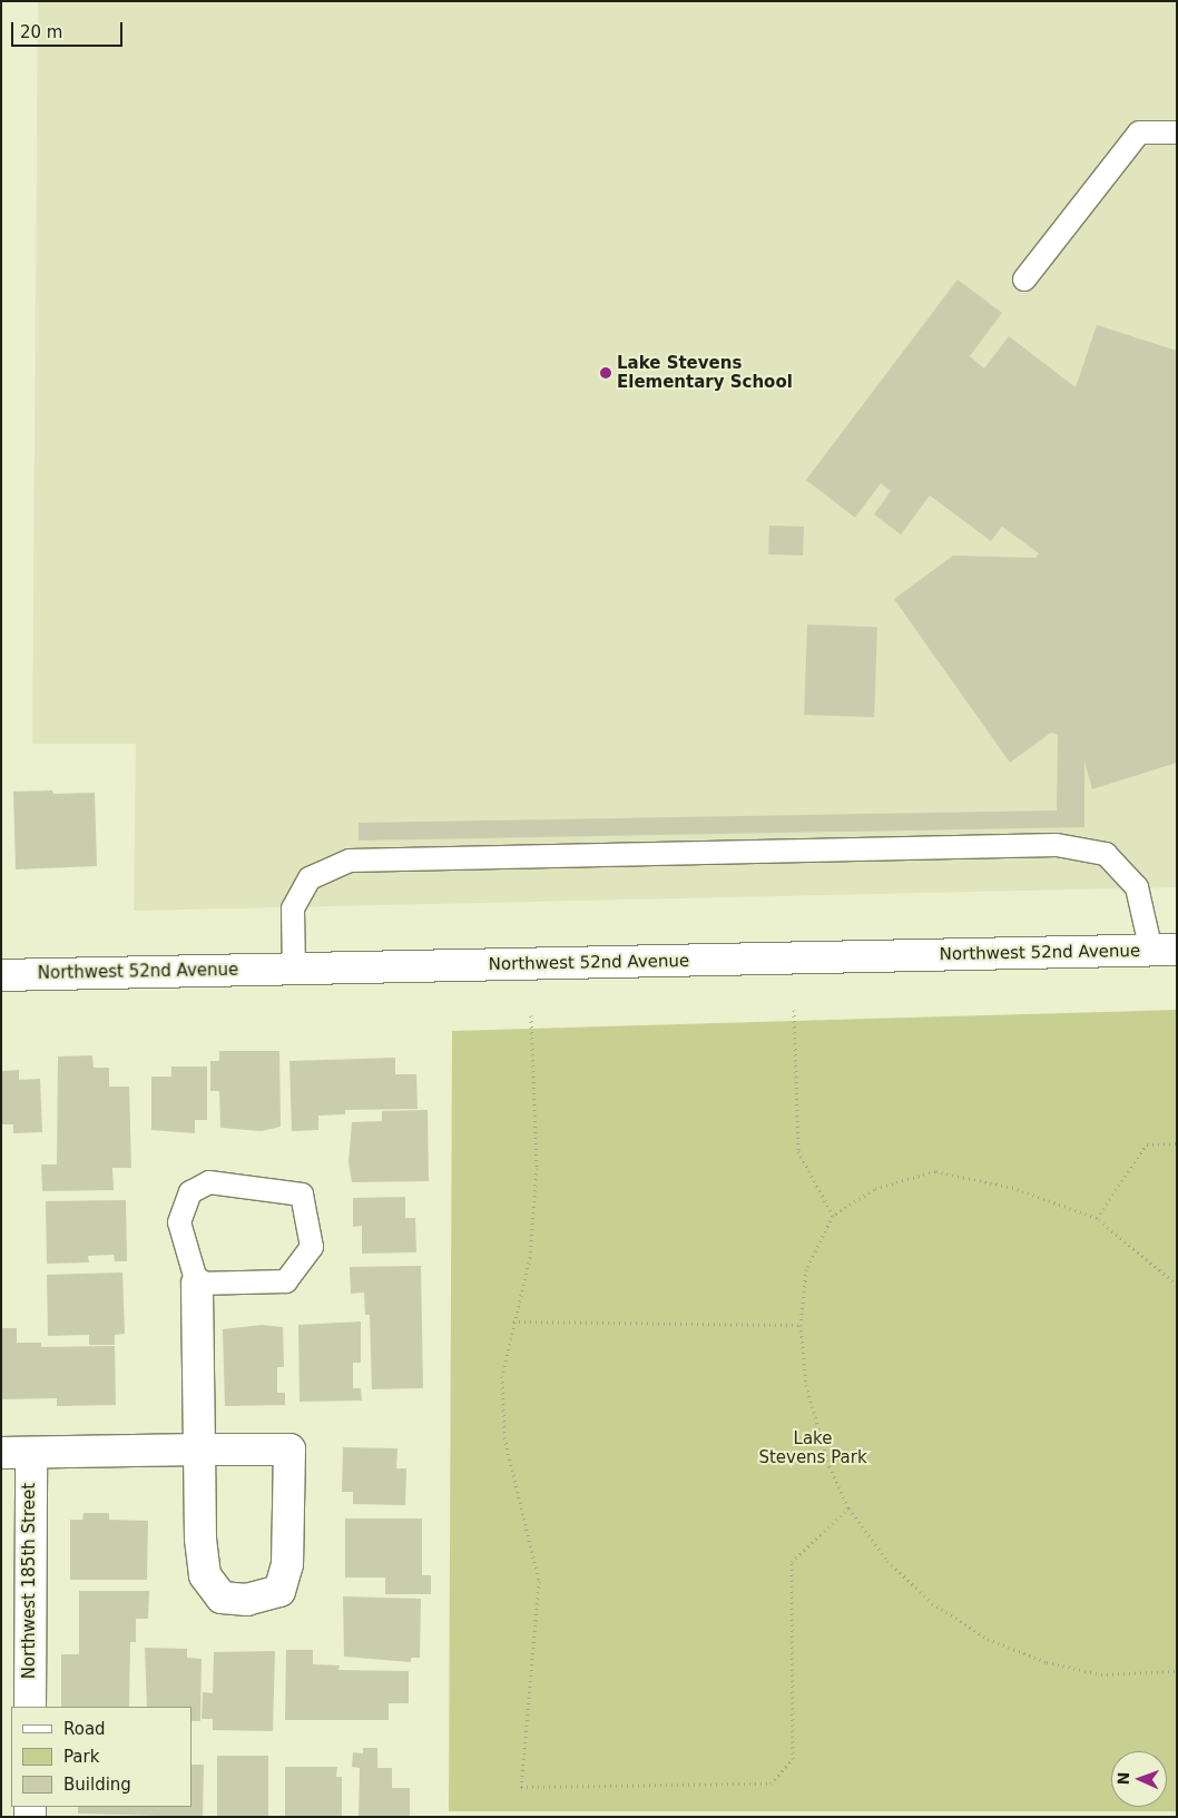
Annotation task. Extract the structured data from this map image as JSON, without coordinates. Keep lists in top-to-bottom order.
{
  "streets": {
    "street": ["Northwest 52nd Avenue", "Northwest 185th Street"]
  },
  "parks": ["Lake Stevens Park"],
  "places": ["Lake Stevens Elementary School"],
  "legend": ["Road", "Park", "Building"],
  "scale_bar": "20 m",
  "north": "left"
}
